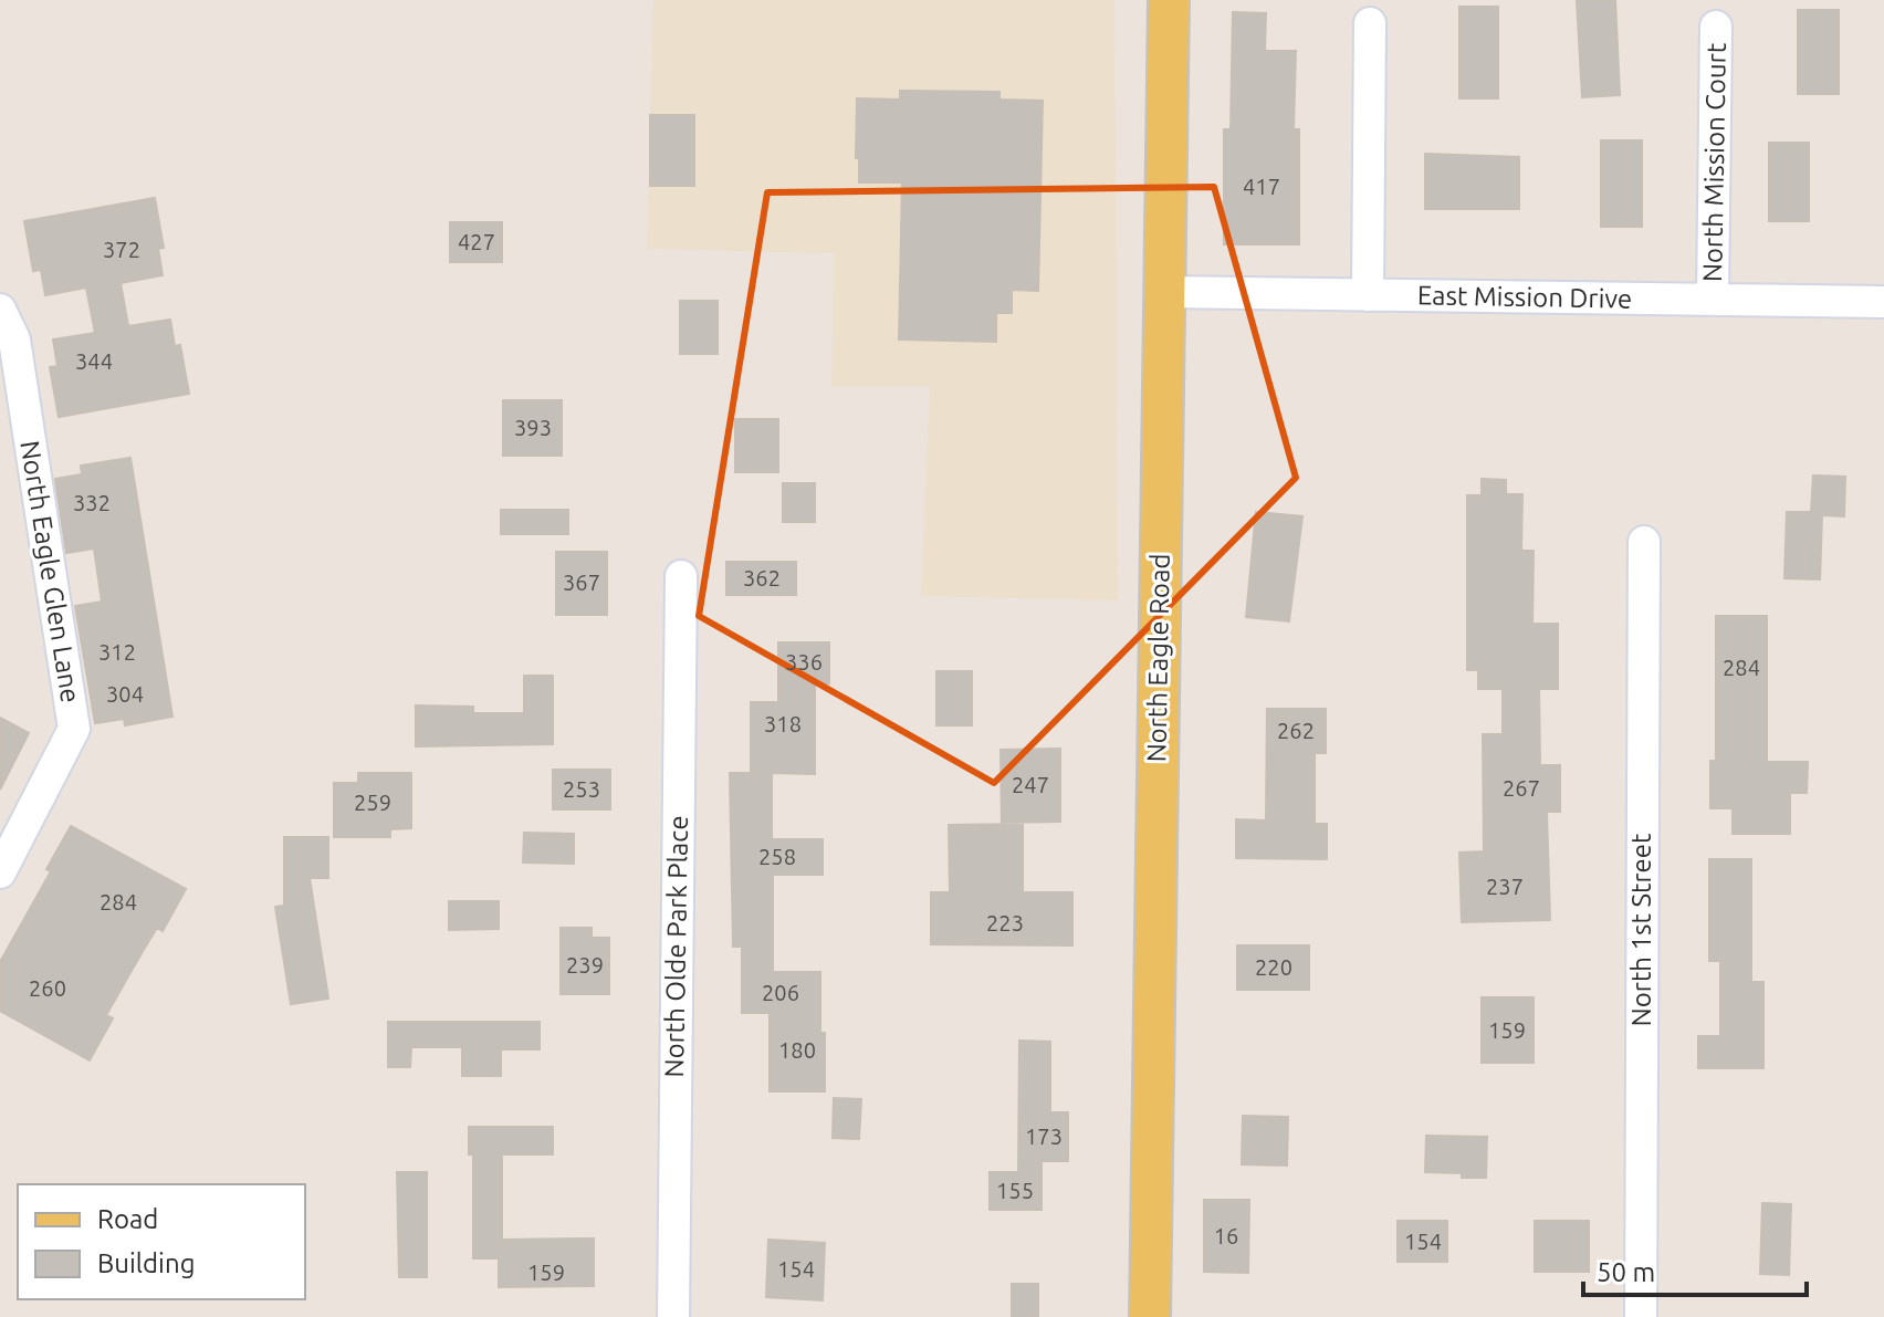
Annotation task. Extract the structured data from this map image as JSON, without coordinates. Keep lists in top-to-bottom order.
{
  "streets": {
    "main road": ["North Eagle Road"],
    "street": [
      "North Mission Court",
      "East Mission Drive",
      "North Eagle Glen Lane",
      "North 1st Street",
      "North Olde Park Place"
    ]
  },
  "crossings": [
    ["North Mission Court", "East Mission Drive"],
    ["East Mission Drive", "North Eagle Road"]
  ],
  "house_numbers": [
    "417",
    "427",
    "372",
    "344",
    "393",
    "332",
    "362",
    "367",
    "312",
    "336",
    "284",
    "304",
    "318",
    "262",
    "247",
    "267",
    "253",
    "259",
    "258",
    "237",
    "284",
    "223",
    "239",
    "220",
    "260",
    "206",
    "159",
    "180",
    "173",
    "155",
    "16",
    "154",
    "154",
    "159"
  ],
  "legend": ["Road", "Building"],
  "scale_bar": "50 m"
}
